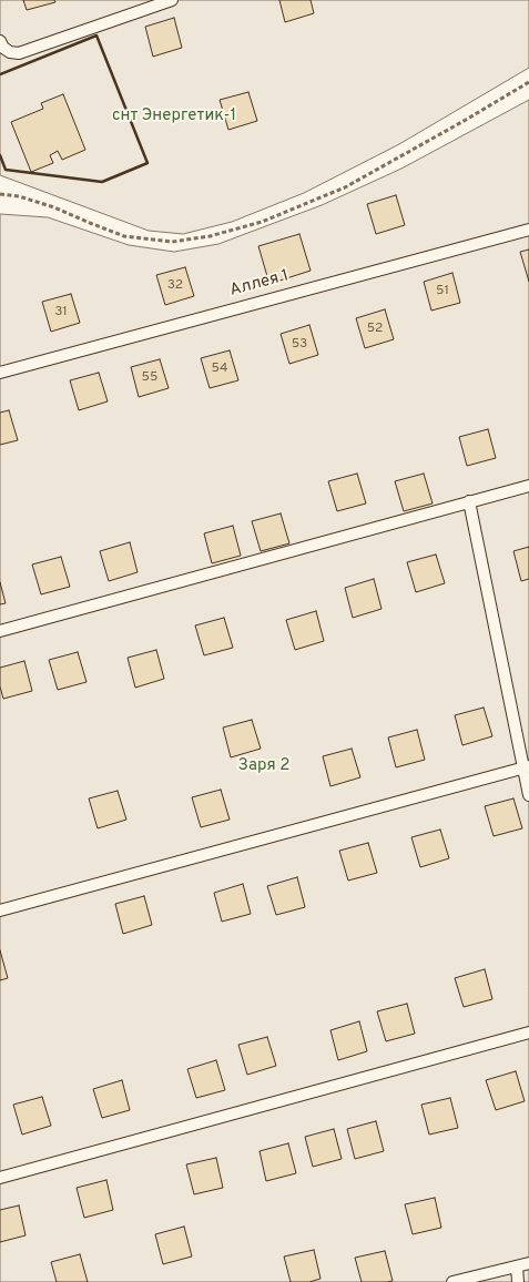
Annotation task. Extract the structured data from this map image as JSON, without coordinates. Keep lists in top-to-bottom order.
{
  "streets": {
    "lane": ["Аллея 1"]
  },
  "parks": ["снт Энергетик-1", "Заря 2"],
  "house_numbers": [
    "32",
    "51",
    "31",
    "52",
    "53",
    "54",
    "55"
  ]
}
